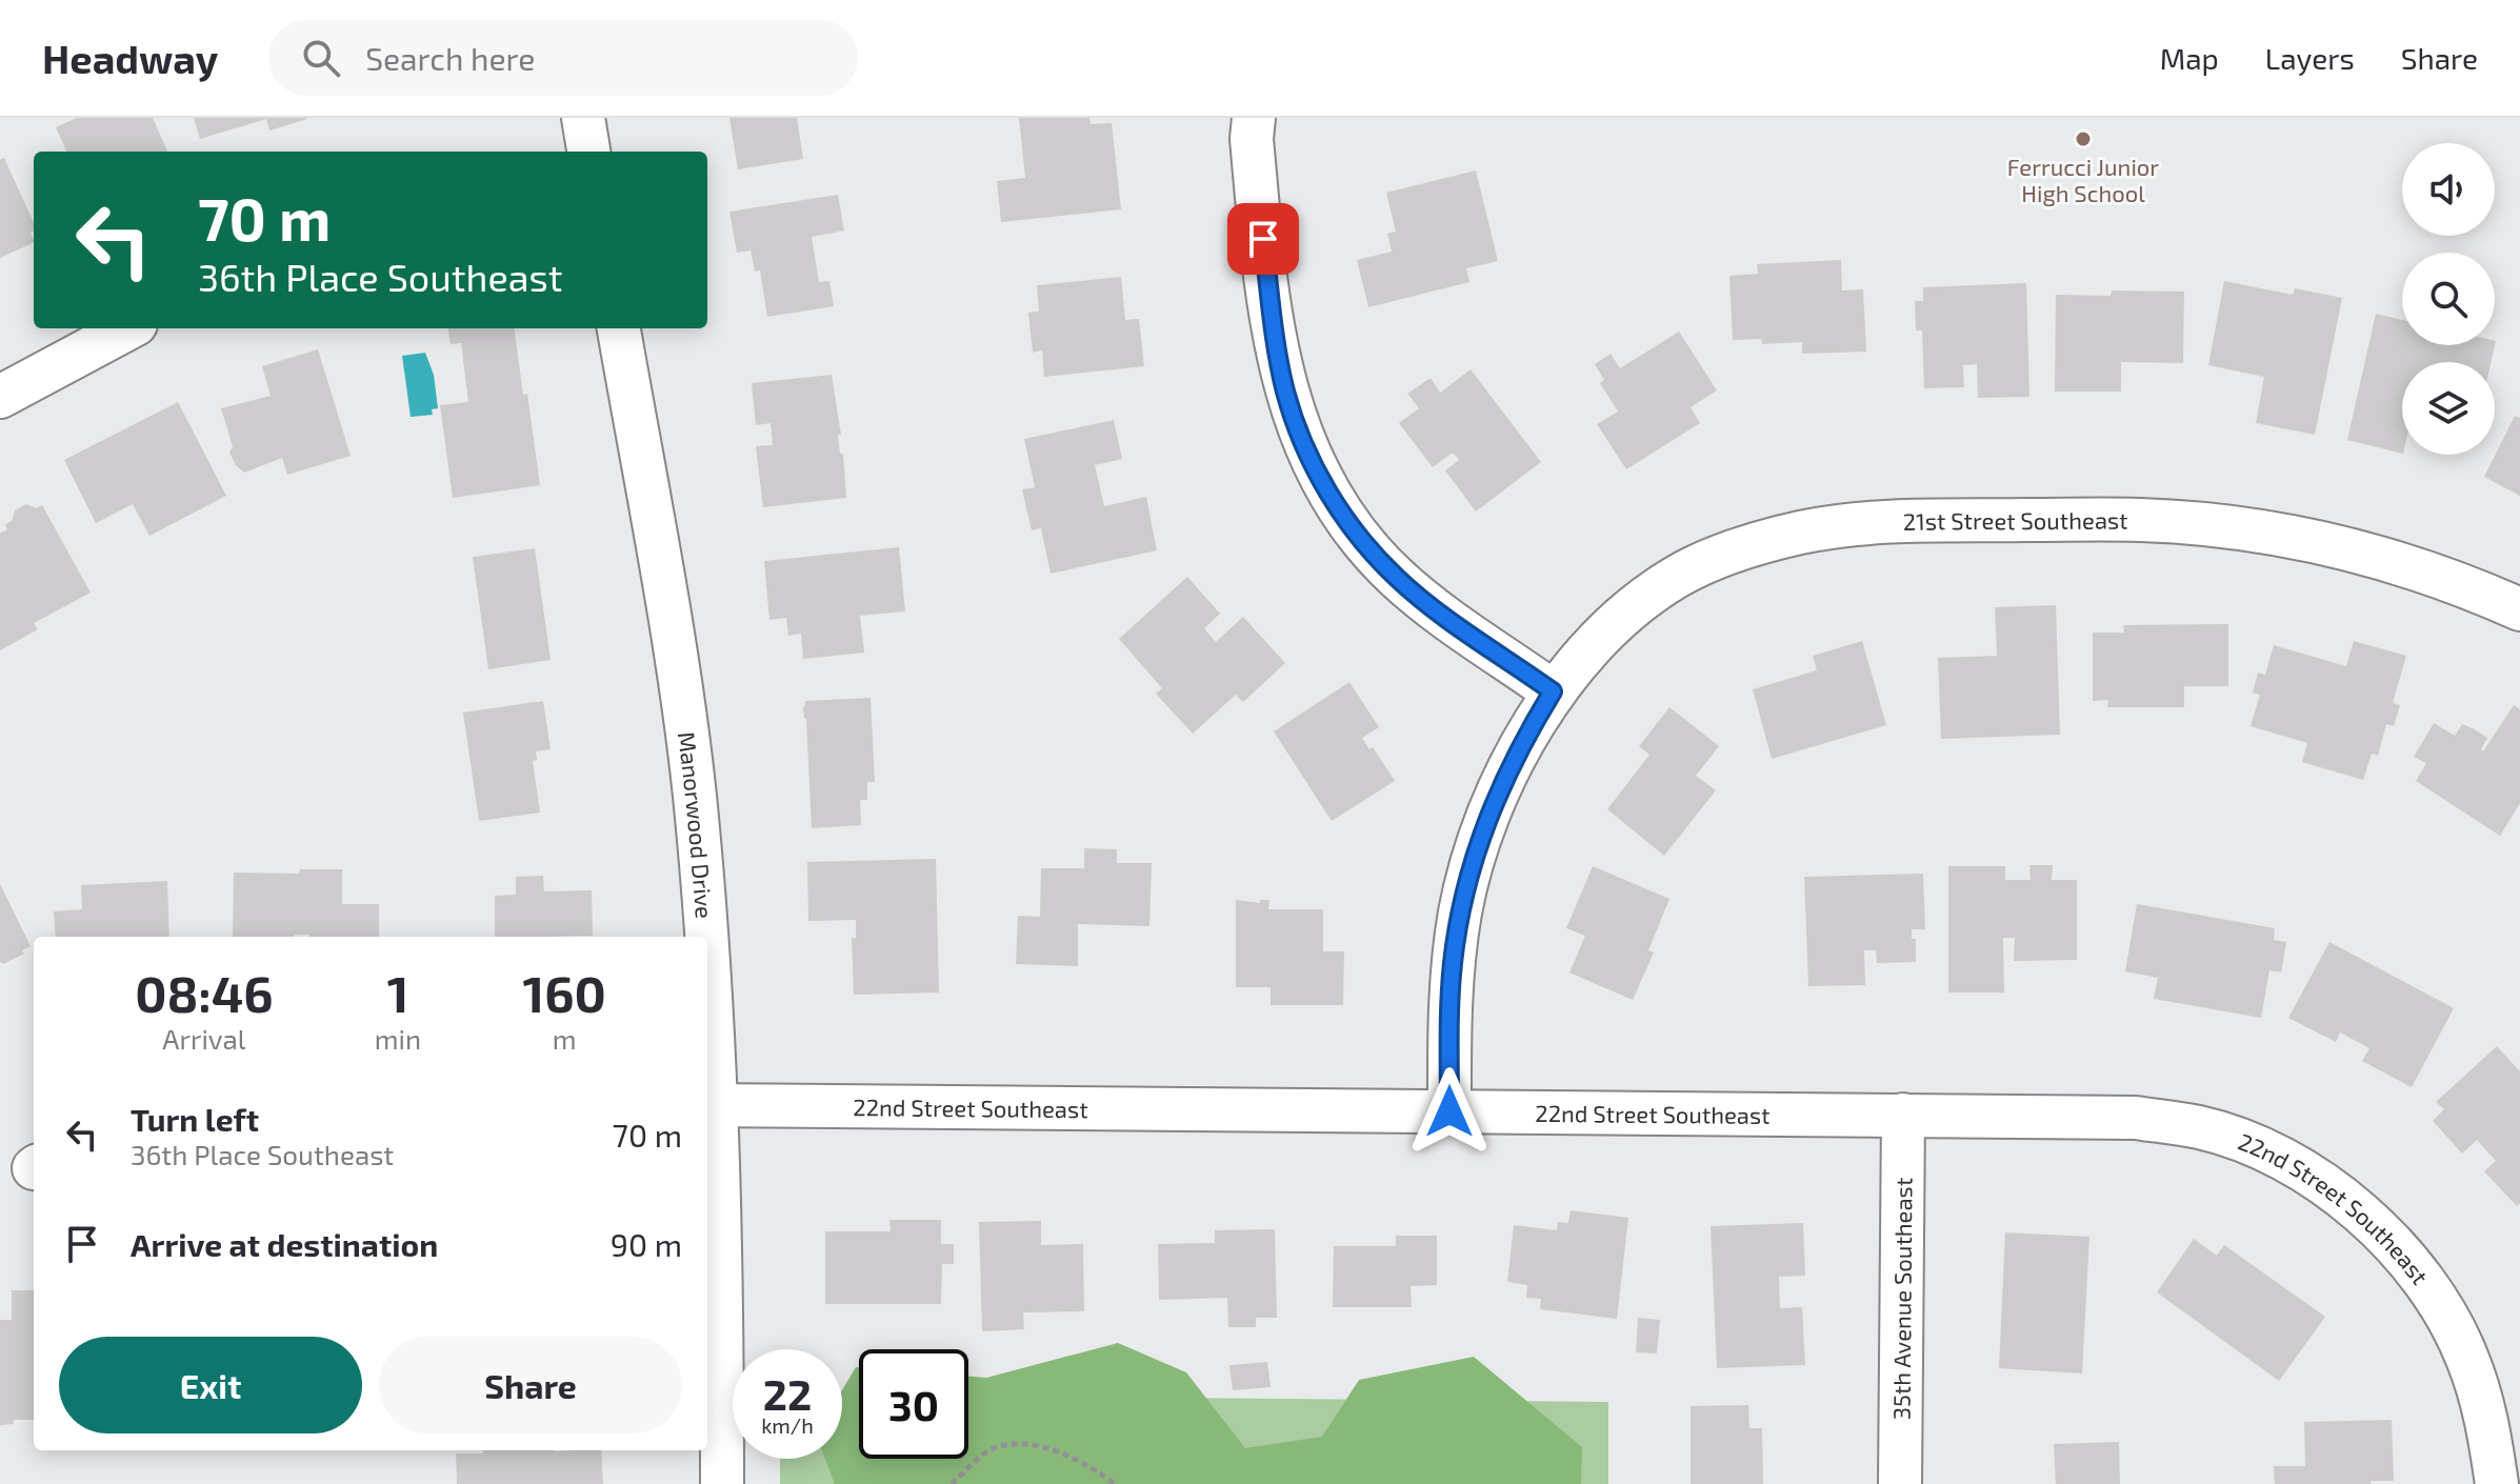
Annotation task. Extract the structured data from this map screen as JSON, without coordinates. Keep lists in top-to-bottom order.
{
  "streets": {
    "street": [
      "21st Street Southeast",
      "Manorwood Drive",
      "22nd Street Southeast",
      "35th Avenue Southeast"
    ]
  },
  "crossings": [
    ["21st Street Southeast", "22nd Street Southeast"],
    ["Manorwood Drive", "22nd Street Southeast"],
    ["22nd Street Southeast", "35th Avenue Southeast"]
  ],
  "places": ["Ferrucci Junior High School"],
  "page": {
    "header": "Headway",
    "search": "Search here",
    "nav": ["Map", "Layers", "Share"],
    "turn": ["70 m", "36th Place Southeast"],
    "eta": [
      "08:46",
      "Arrival",
      "1",
      "min",
      "160",
      "m"
    ],
    "list": [
      {
        "name": "Turn left",
        "note": "36th Place Southeast",
        "value": "70 m"
      },
      {
        "name": "Arrive at destination",
        "value": "90 m"
      }
    ],
    "buttons": ["Exit", "Share"],
    "speed": "22 km/h",
    "limit": "30"
  }
}
